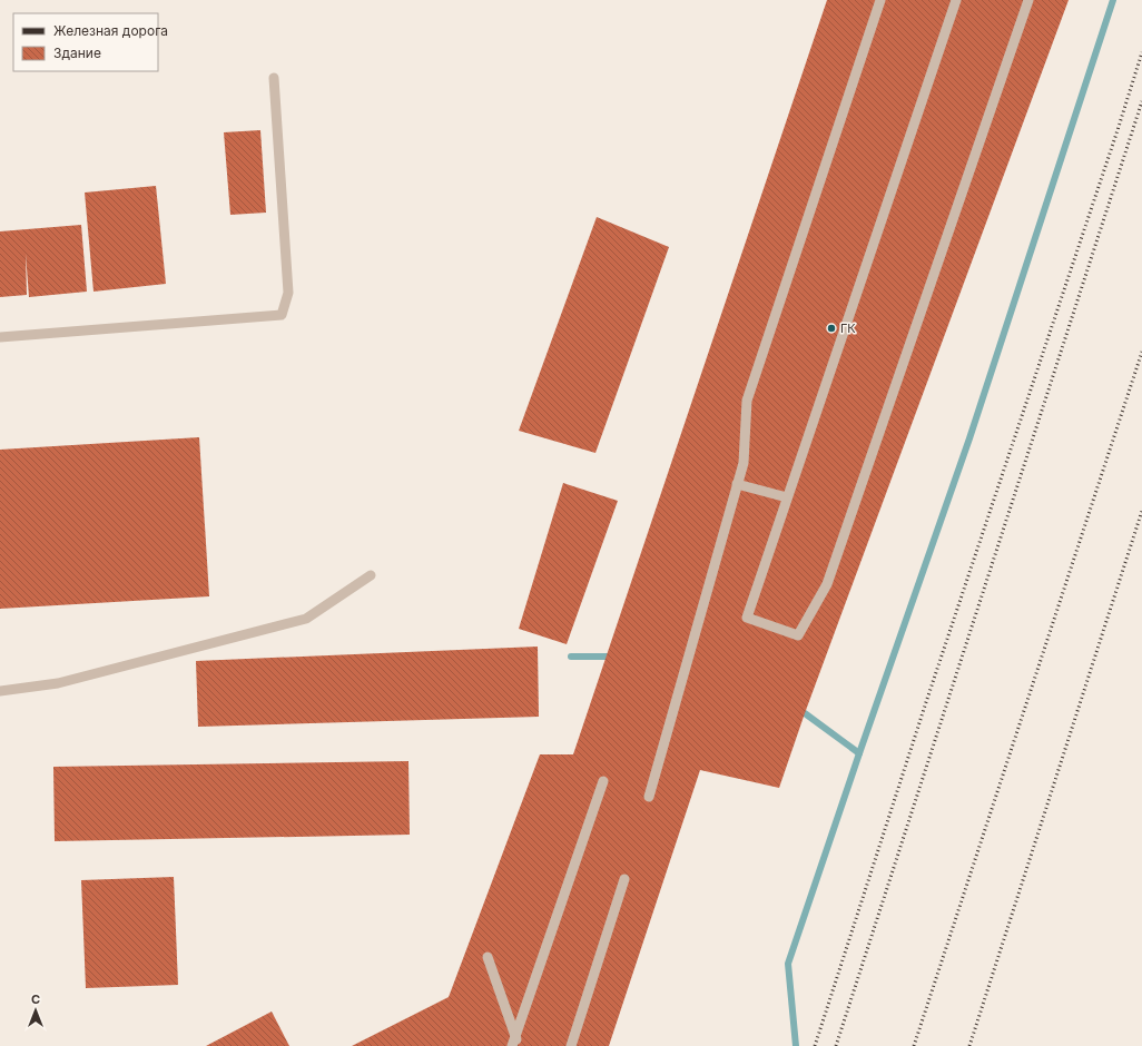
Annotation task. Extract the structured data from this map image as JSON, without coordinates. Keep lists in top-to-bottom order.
{
  "places": ["ГК"],
  "legend": ["Железная дорога", "Здание"],
  "north": "top"
}
